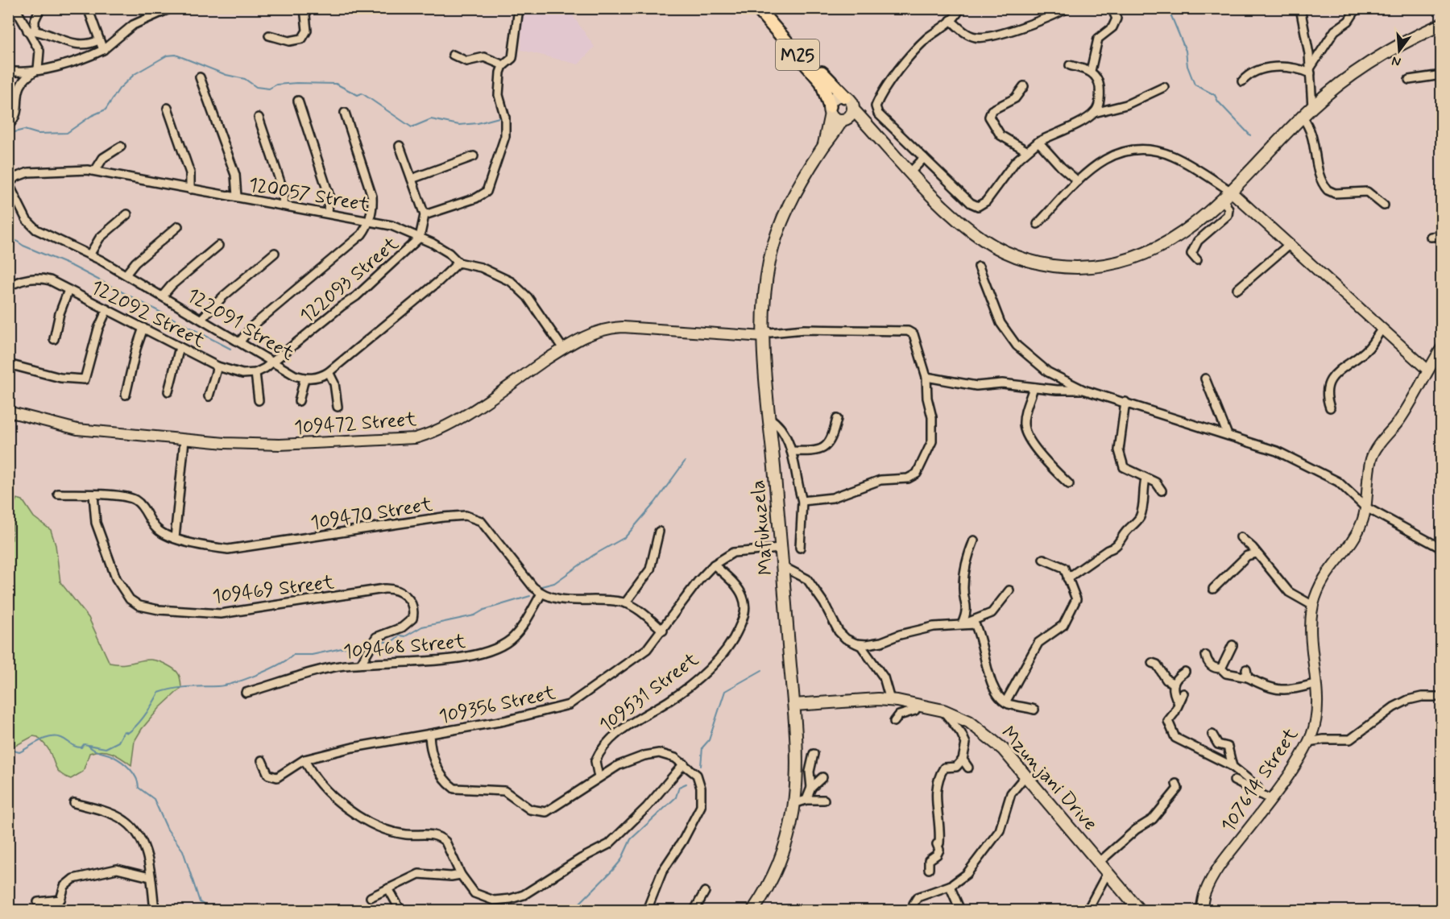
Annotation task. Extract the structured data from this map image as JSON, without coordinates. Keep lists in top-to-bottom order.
{
  "streets": {
    "main road": ["M25", "Mafukuzela", "Mzunjani Drive"],
    "street": [
      "120057 Street",
      "122093 Street",
      "122092 Street",
      "122091 Street",
      "109472 Street",
      "109470 Street",
      "109469 Street",
      "109468 Street",
      "109531 Street",
      "109356 Street",
      "107614 Street"
    ]
  },
  "crossings": [
    ["M25", "Mafukuzela"],
    ["120057 Street", "122093 Street"],
    ["120057 Street", "122091 Street"],
    ["120057 Street", "109472 Street"],
    ["122093 Street", "122091 Street"],
    ["109472 Street", "Mafukuzela"],
    ["109470 Street", "109469 Street"],
    ["109470 Street", "109468 Street"],
    ["Mafukuzela", "109356 Street"],
    ["Mafukuzela", "Mzunjani Drive"],
    ["109469 Street", "109468 Street"],
    ["109531 Street", "109356 Street"]
  ],
  "north": "bottom"
}
